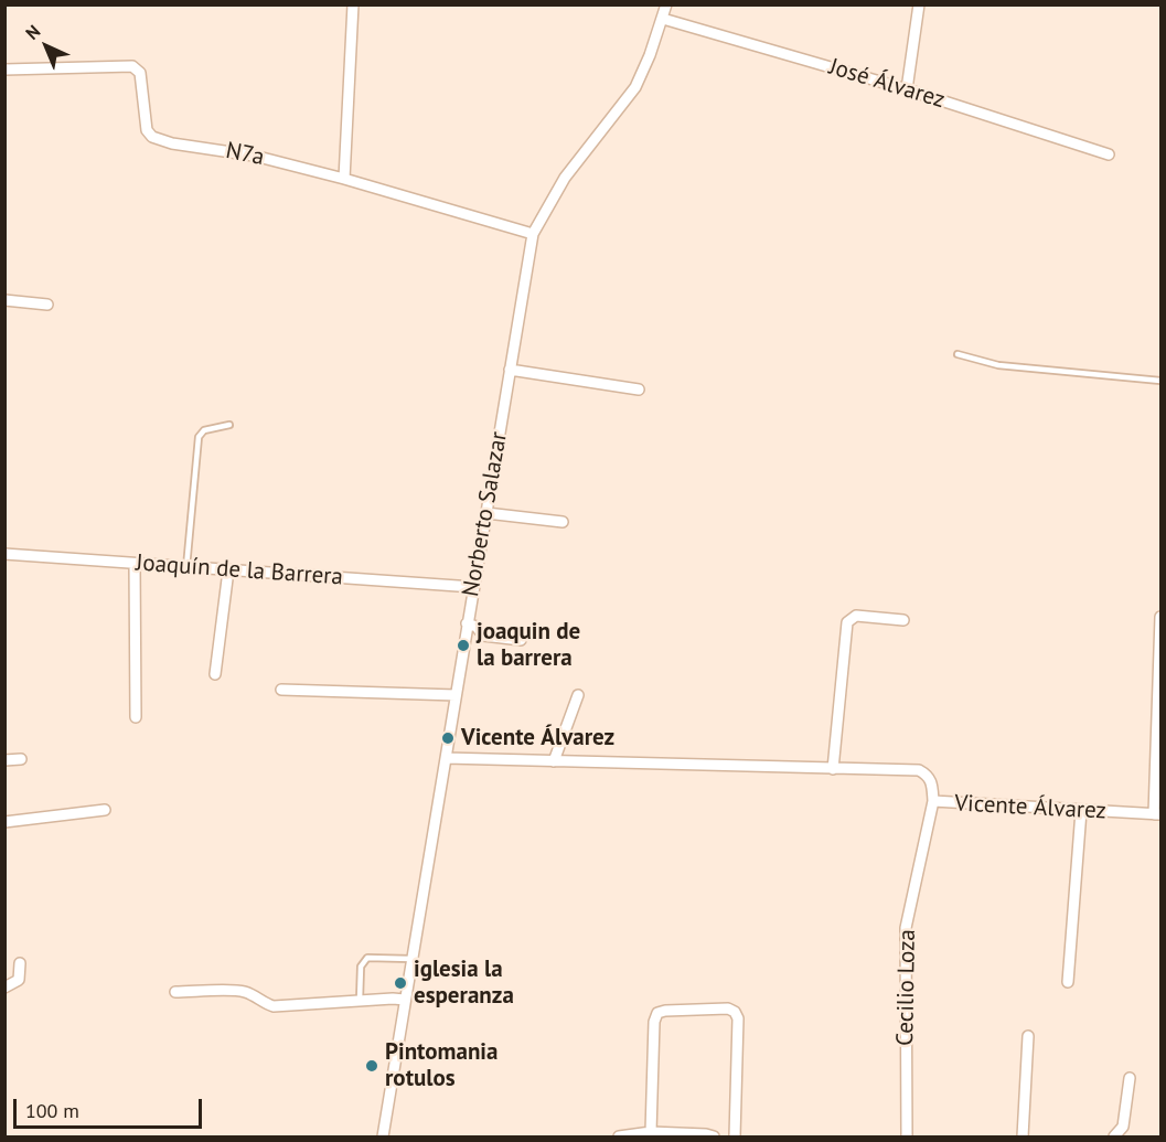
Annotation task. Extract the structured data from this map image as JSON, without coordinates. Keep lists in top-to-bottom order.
{
  "streets": {
    "street": [
      "José Álvarez",
      "N7a",
      "Norberto Salazar",
      "Joaquín de la Barrera",
      "Vicente Álvarez",
      "Cecilio Loza"
    ]
  },
  "crossings": [
    ["José Álvarez", "Norberto Salazar"],
    ["N7a", "Norberto Salazar"],
    ["Norberto Salazar", "Joaquín de la Barrera"],
    ["Norberto Salazar", "Vicente Álvarez"],
    ["Vicente Álvarez", "Cecilio Loza"]
  ],
  "places": [
    "joaquin de la barrera",
    "Vicente Álvarez",
    "iglesia la esperanza",
    "Pintomania rotulos"
  ],
  "scale_bar": "100 m",
  "north": "top left"
}
